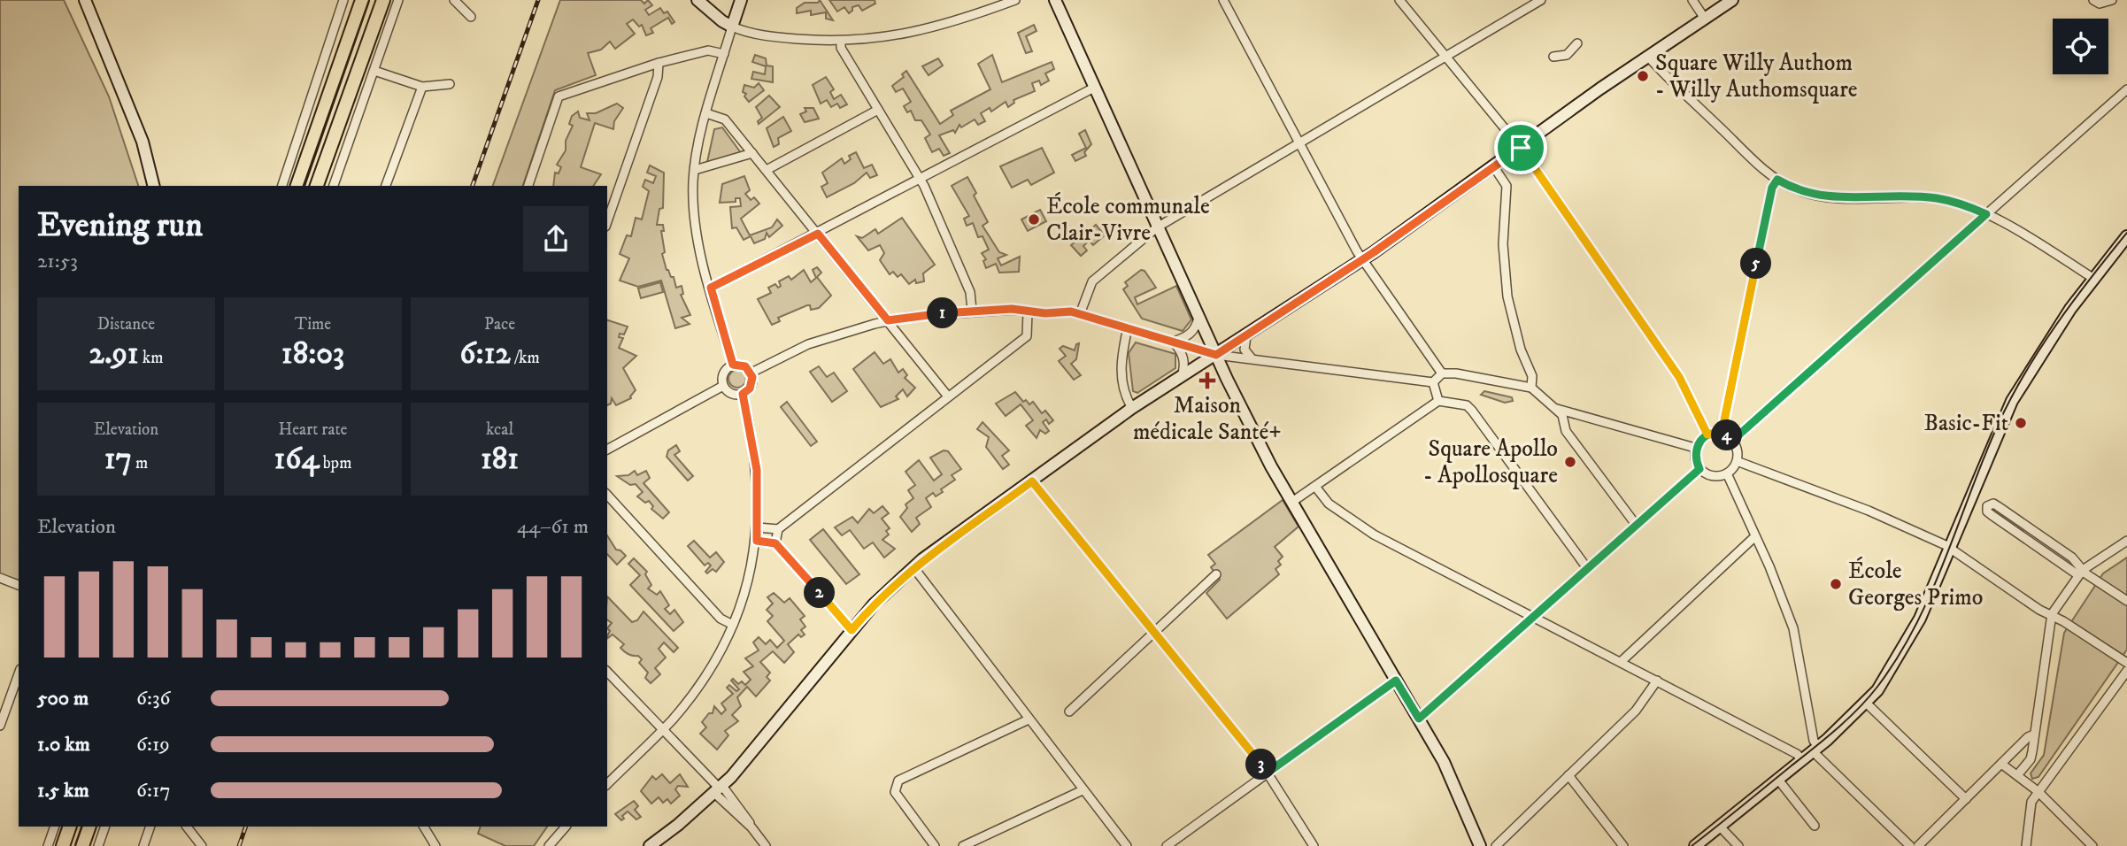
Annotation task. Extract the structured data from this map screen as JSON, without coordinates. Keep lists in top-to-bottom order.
{
  "places": {
    "other": [
      "Square Willy Authom - Willy Authomsquare",
      "École communale Clair-Vivre",
      "Basic-Fit",
      "Square Apollo - Apollosquare",
      "École Georges Primo"
    ],
    "health": ["Maison médicale Santé+"]
  },
  "page": {
    "heading": ["Evening run", "21:53"],
    "pins": [
      "5",
      "1",
      "4",
      "2",
      "3"
    ],
    "stats": [
      ["Distance", "2.91 km"],
      ["Time", "18:03"],
      ["Pace", "6:12 /km"],
      ["Elevation", "17 m"],
      ["Heart rate", "164 bpm"],
      ["kcal", "181"]
    ],
    "chart": ["Elevation", "44–61 m"],
    "list": [
      {
        "name": "500 m",
        "note": "6:36"
      },
      {
        "name": "1.0 km",
        "note": "6:19"
      },
      {
        "name": "1.5 km",
        "note": "6:17"
      }
    ]
  }
}
